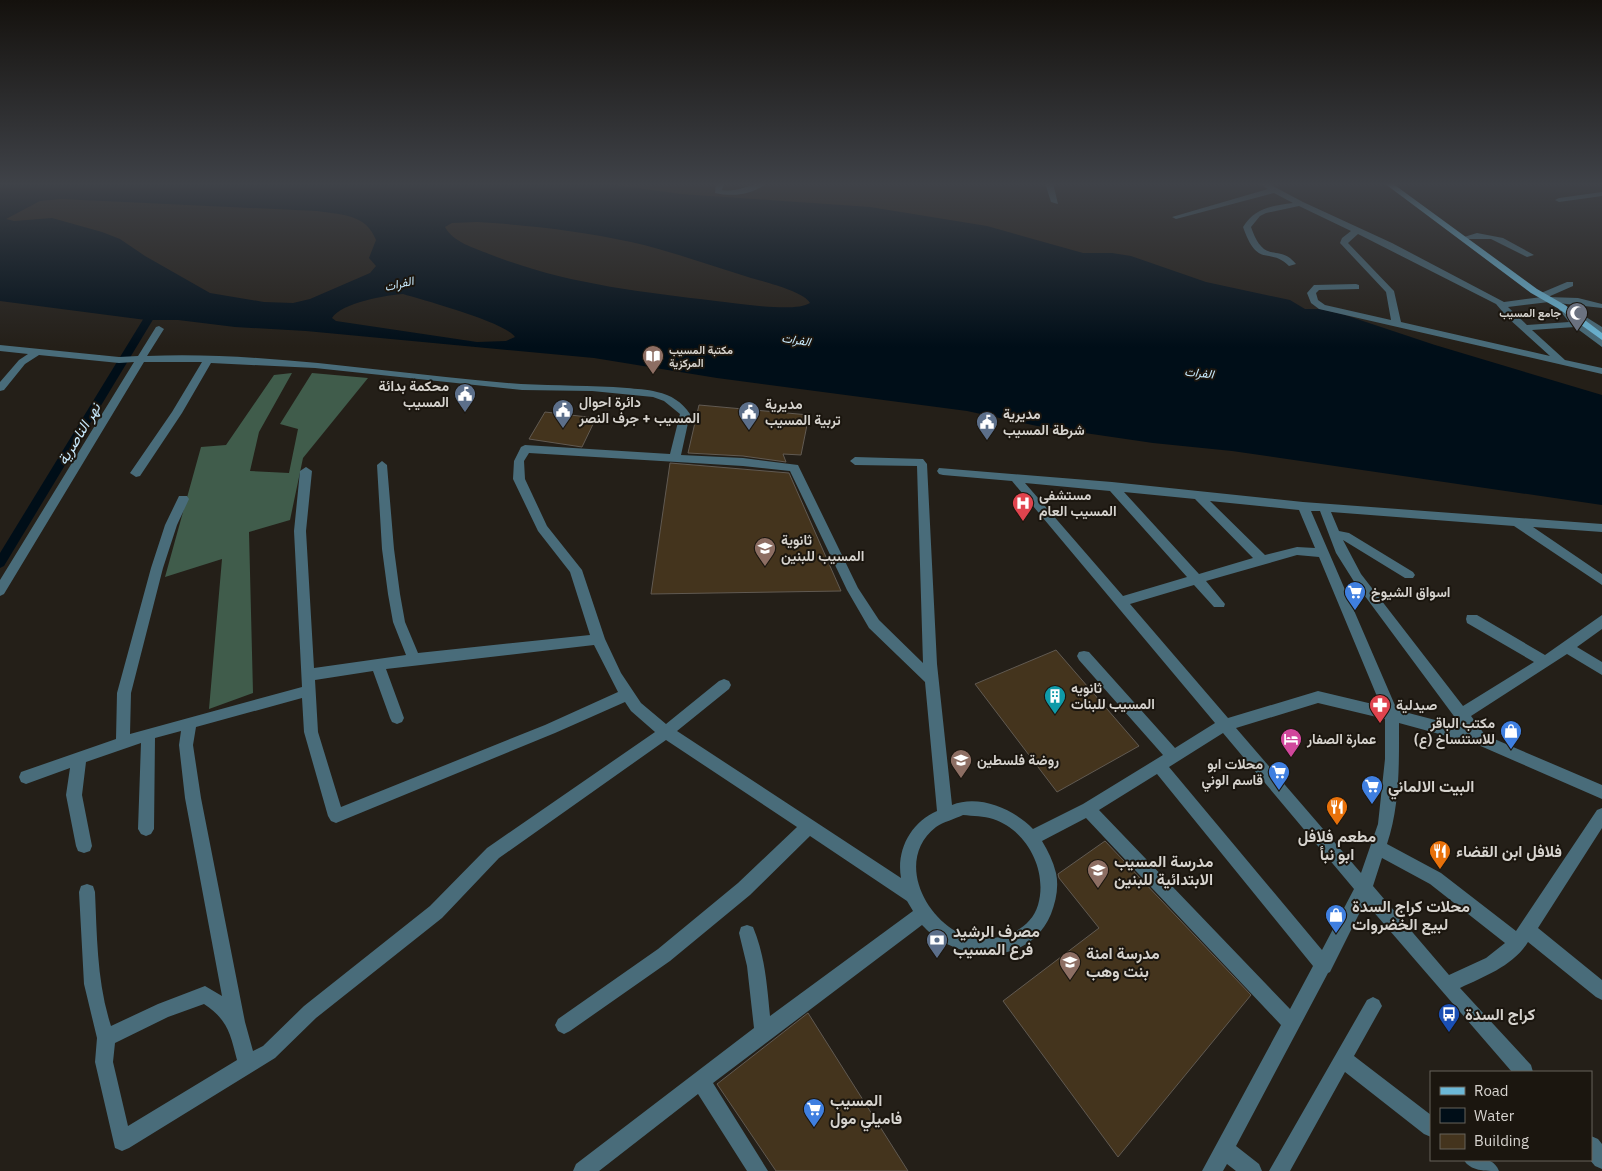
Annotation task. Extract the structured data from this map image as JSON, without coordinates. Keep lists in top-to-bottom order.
{
  "water": ["الفرات", "نهر الناصرية"],
  "places": {
    "mosque": ["جامع المسيب"],
    "library": ["مكتبة المسيب المركزية"],
    "public building": [
      "محكمة بدائة المسيب",
      "دائرة احوال المسيب + جرف النصر",
      "مديرية تربية المسيب",
      "مديرية شرطة المسيب"
    ],
    "hospital": ["مستشفى المسيب العام"],
    "school or university": [
      "ثانوية المسيب للبنين",
      "روضة فلسطين",
      "مدرسة المسيب الابتدائية للبنين",
      "مدرسة امنة بنت وهب"
    ],
    "supermarket": [
      "اسواق الشيوخ",
      "محلات ابو قاسم الوني",
      "البيت الالماني",
      "المسيب فاميلي مول"
    ],
    "building": ["ثانويه المسيب للبنات"],
    "pharmacy": ["صيدلية"],
    "shop": ["مكتب الباقر (ع) للاستنساخ", "محلات كراج السدة لبيع الخضروات"],
    "hotel": ["عمارة الصفار"],
    "restaurant": ["مطعم فلافل ابو نبأ", "فلافل ابن القضاء"],
    "bank": ["مصرف الرشيد فرع المسيب"],
    "bus stop": ["كراج السدة"]
  },
  "legend": ["Road", "Water", "Building"]
}
